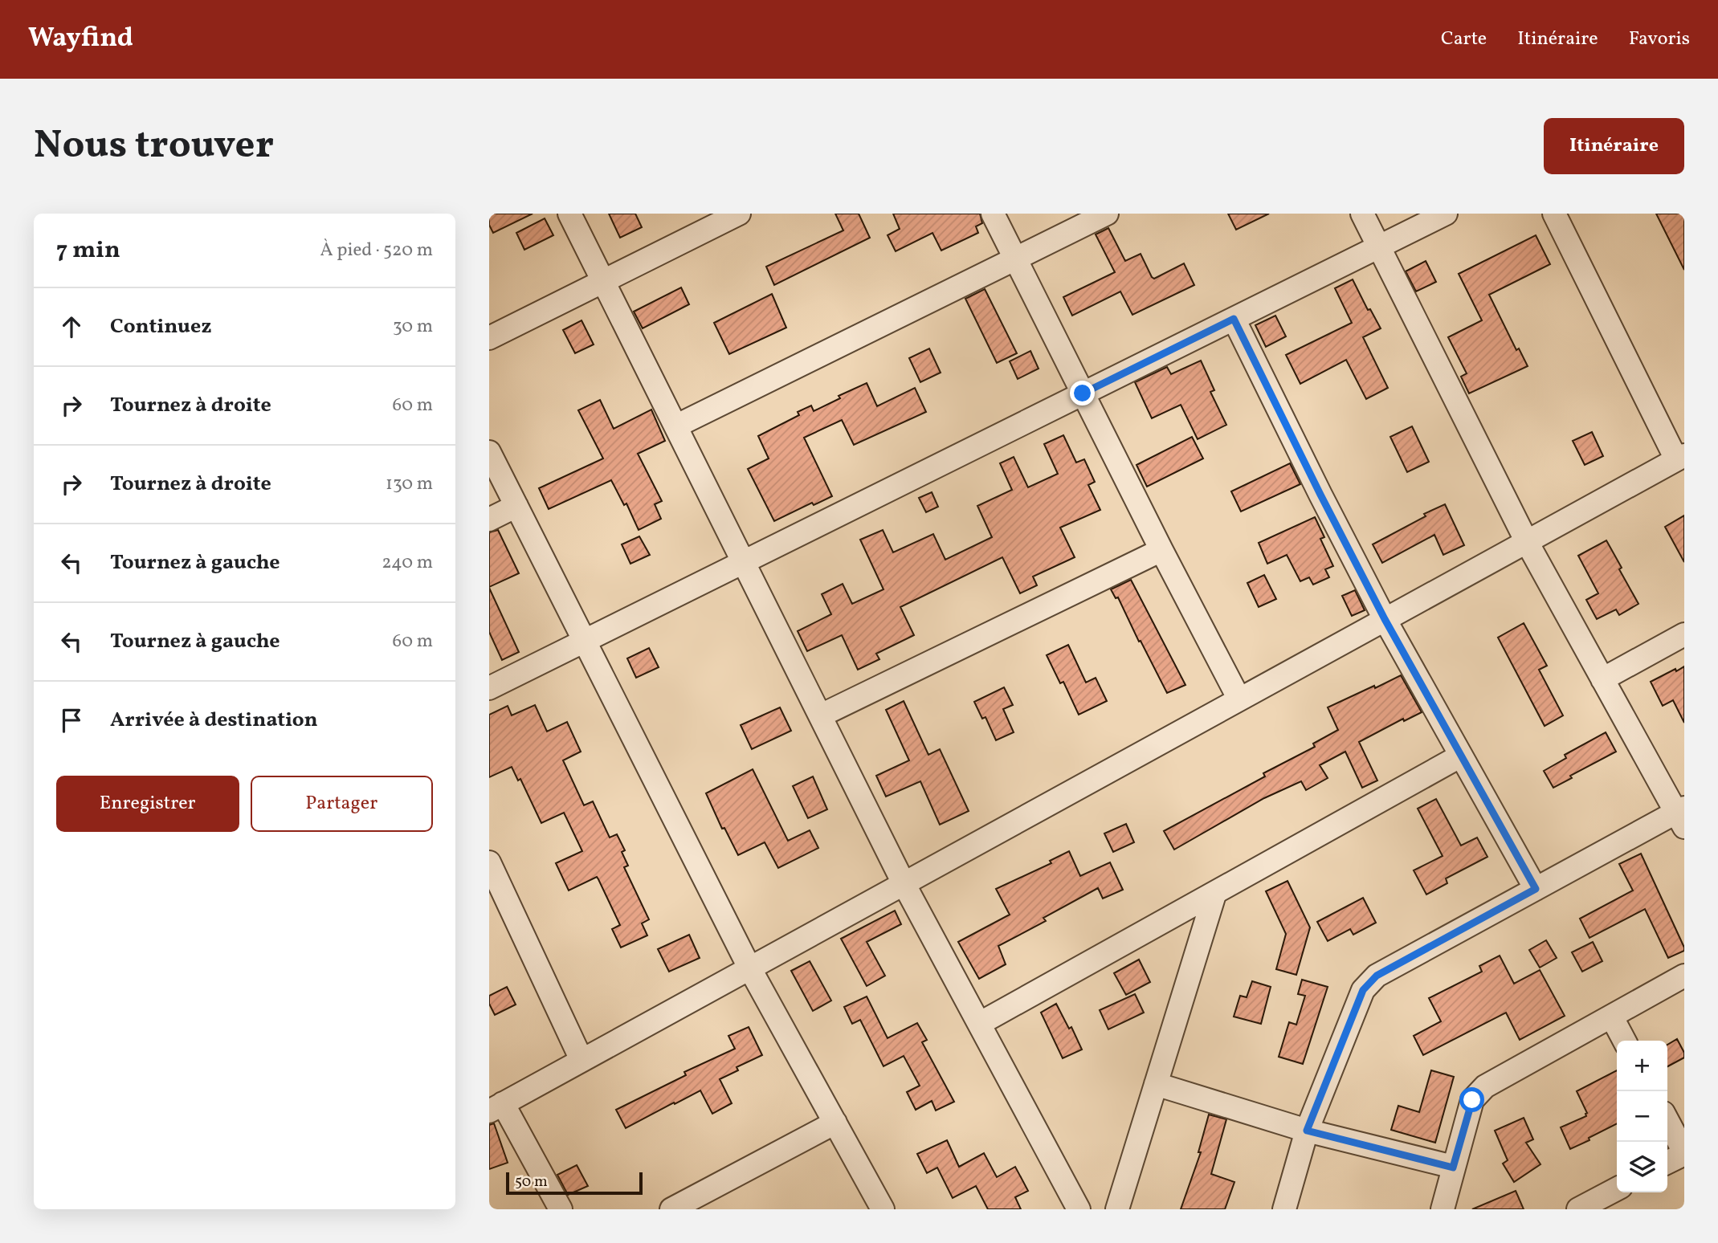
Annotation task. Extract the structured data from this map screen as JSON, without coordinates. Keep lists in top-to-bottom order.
{
  "scale_bar": "50 m",
  "page": {
    "header": "Wayfind",
    "nav": ["Carte", "Itinéraire", "Favoris"],
    "buttons": [
      "Itinéraire",
      ["Enregistrer", "Partager"]
    ],
    "title": "Nous trouver",
    "heading": ["7 min", "À pied · 520 m"],
    "list": [
      ["Continuez", "30 m"],
      ["Tournez à droite", "60 m"],
      ["Tournez à droite", "130 m"],
      ["Tournez à gauche", "240 m"],
      ["Tournez à gauche", "60 m"],
      "Arrivée à destination"
    ],
    "map_buttons": ["+", "−"],
    "scale": "50 m"
  }
}
